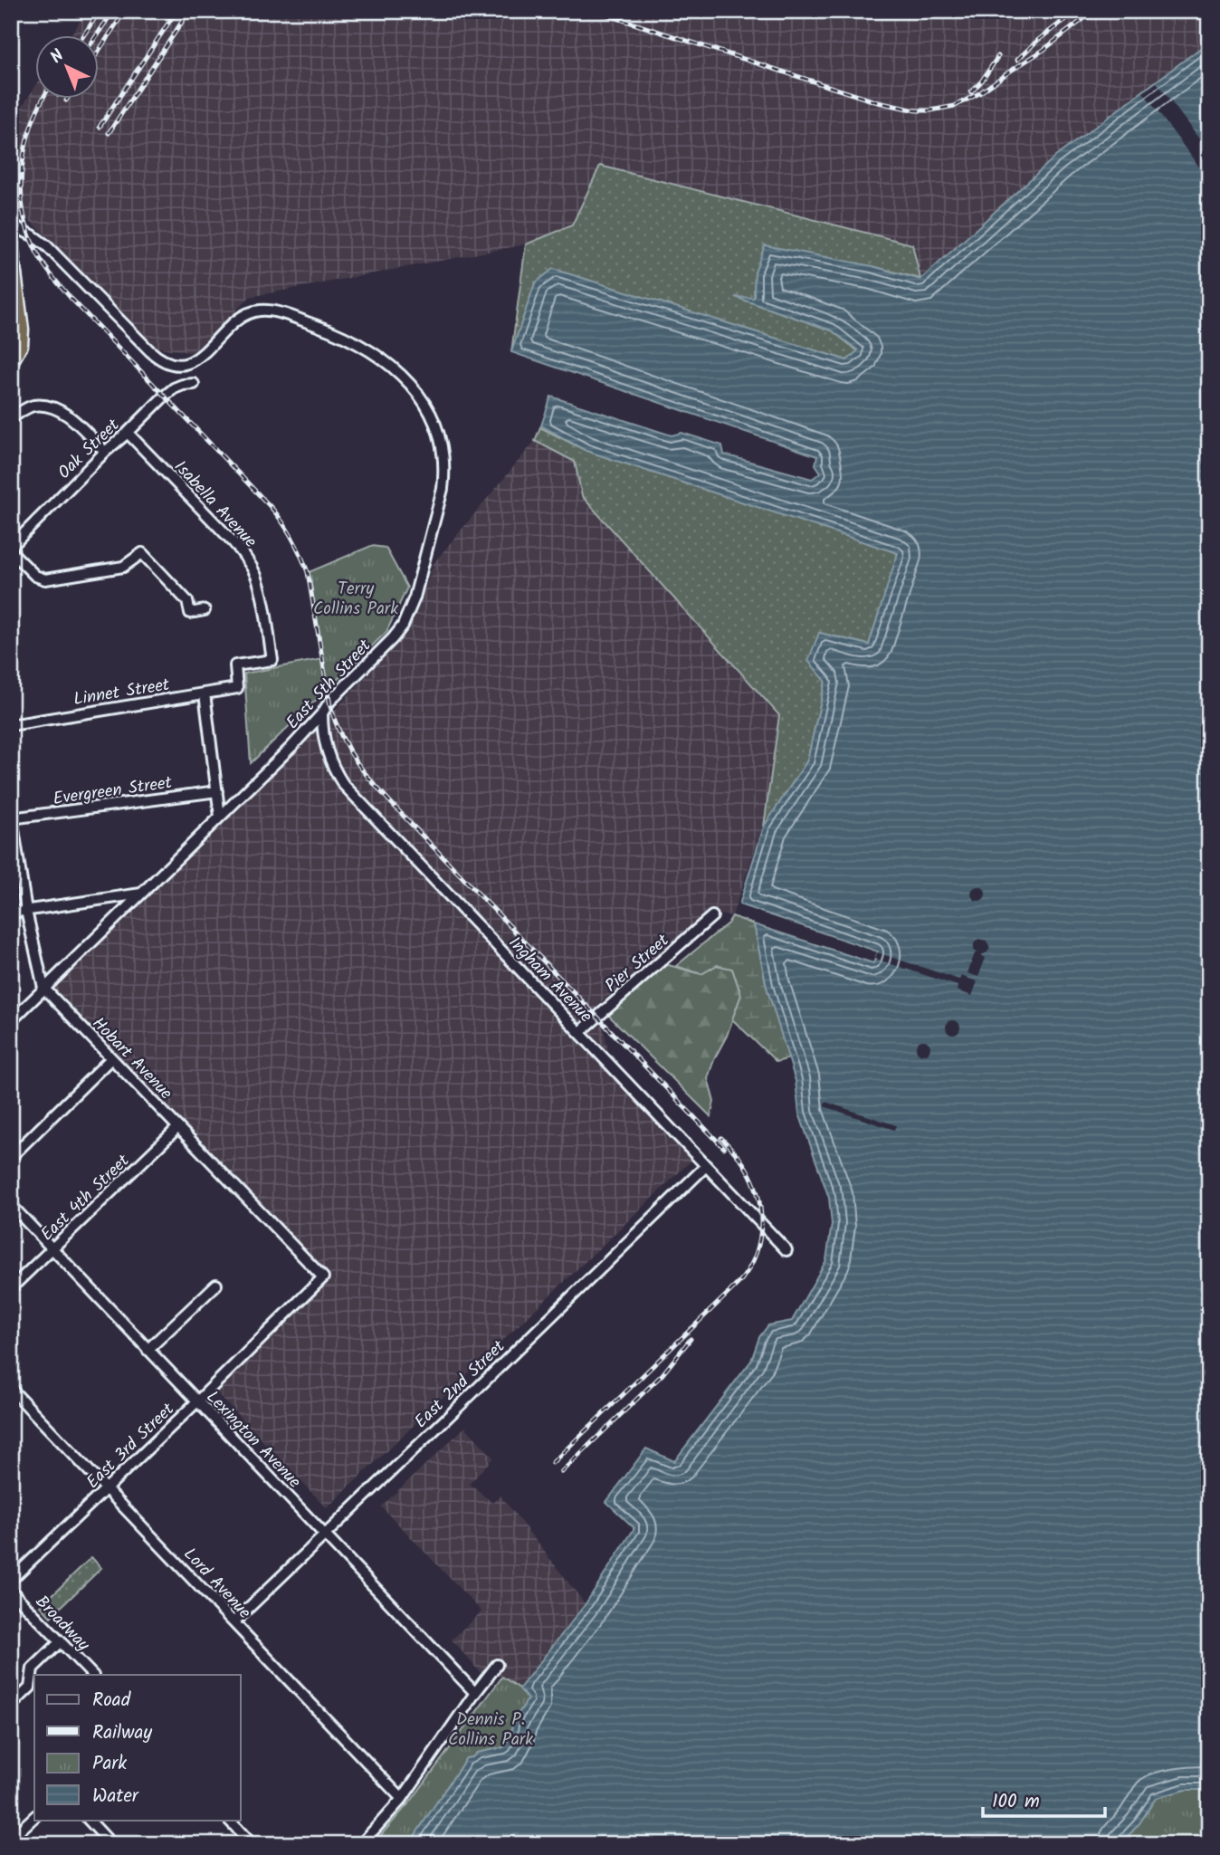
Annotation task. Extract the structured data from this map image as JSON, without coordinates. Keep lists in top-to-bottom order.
{
  "streets": {
    "street": [
      "Oak Street",
      "Isabella Avenue",
      "East 5th Street",
      "Linnet Street",
      "Evergreen Street",
      "Pier Street",
      "Ingham Avenue",
      "Hobart Avenue",
      "East 4th Street",
      "East 2nd Street",
      "Lexington Avenue",
      "East 3rd Street",
      "Lord Avenue",
      "Broadway"
    ]
  },
  "crossings": [
    ["Oak Street", "Isabella Avenue"],
    ["Isabella Avenue", "Linnet Street"],
    ["East 5th Street", "Ingham Avenue"],
    ["East 5th Street", "Hobart Avenue"],
    ["Pier Street", "Ingham Avenue"],
    ["Ingham Avenue", "East 2nd Street"],
    ["Hobart Avenue", "East 4th Street"],
    ["Hobart Avenue", "East 3rd Street"],
    ["East 4th Street", "Lexington Avenue"],
    ["East 2nd Street", "Lexington Avenue"],
    ["East 2nd Street", "Lord Avenue"],
    ["Lexington Avenue", "East 3rd Street"],
    ["East 3rd Street", "Lord Avenue"]
  ],
  "parks": ["Terry Collins Park", "Dennis P. Collins Park"],
  "legend": [
    "Road",
    "Railway",
    "Park",
    "Water"
  ],
  "scale_bar": "100 m",
  "north": "top left"
}
